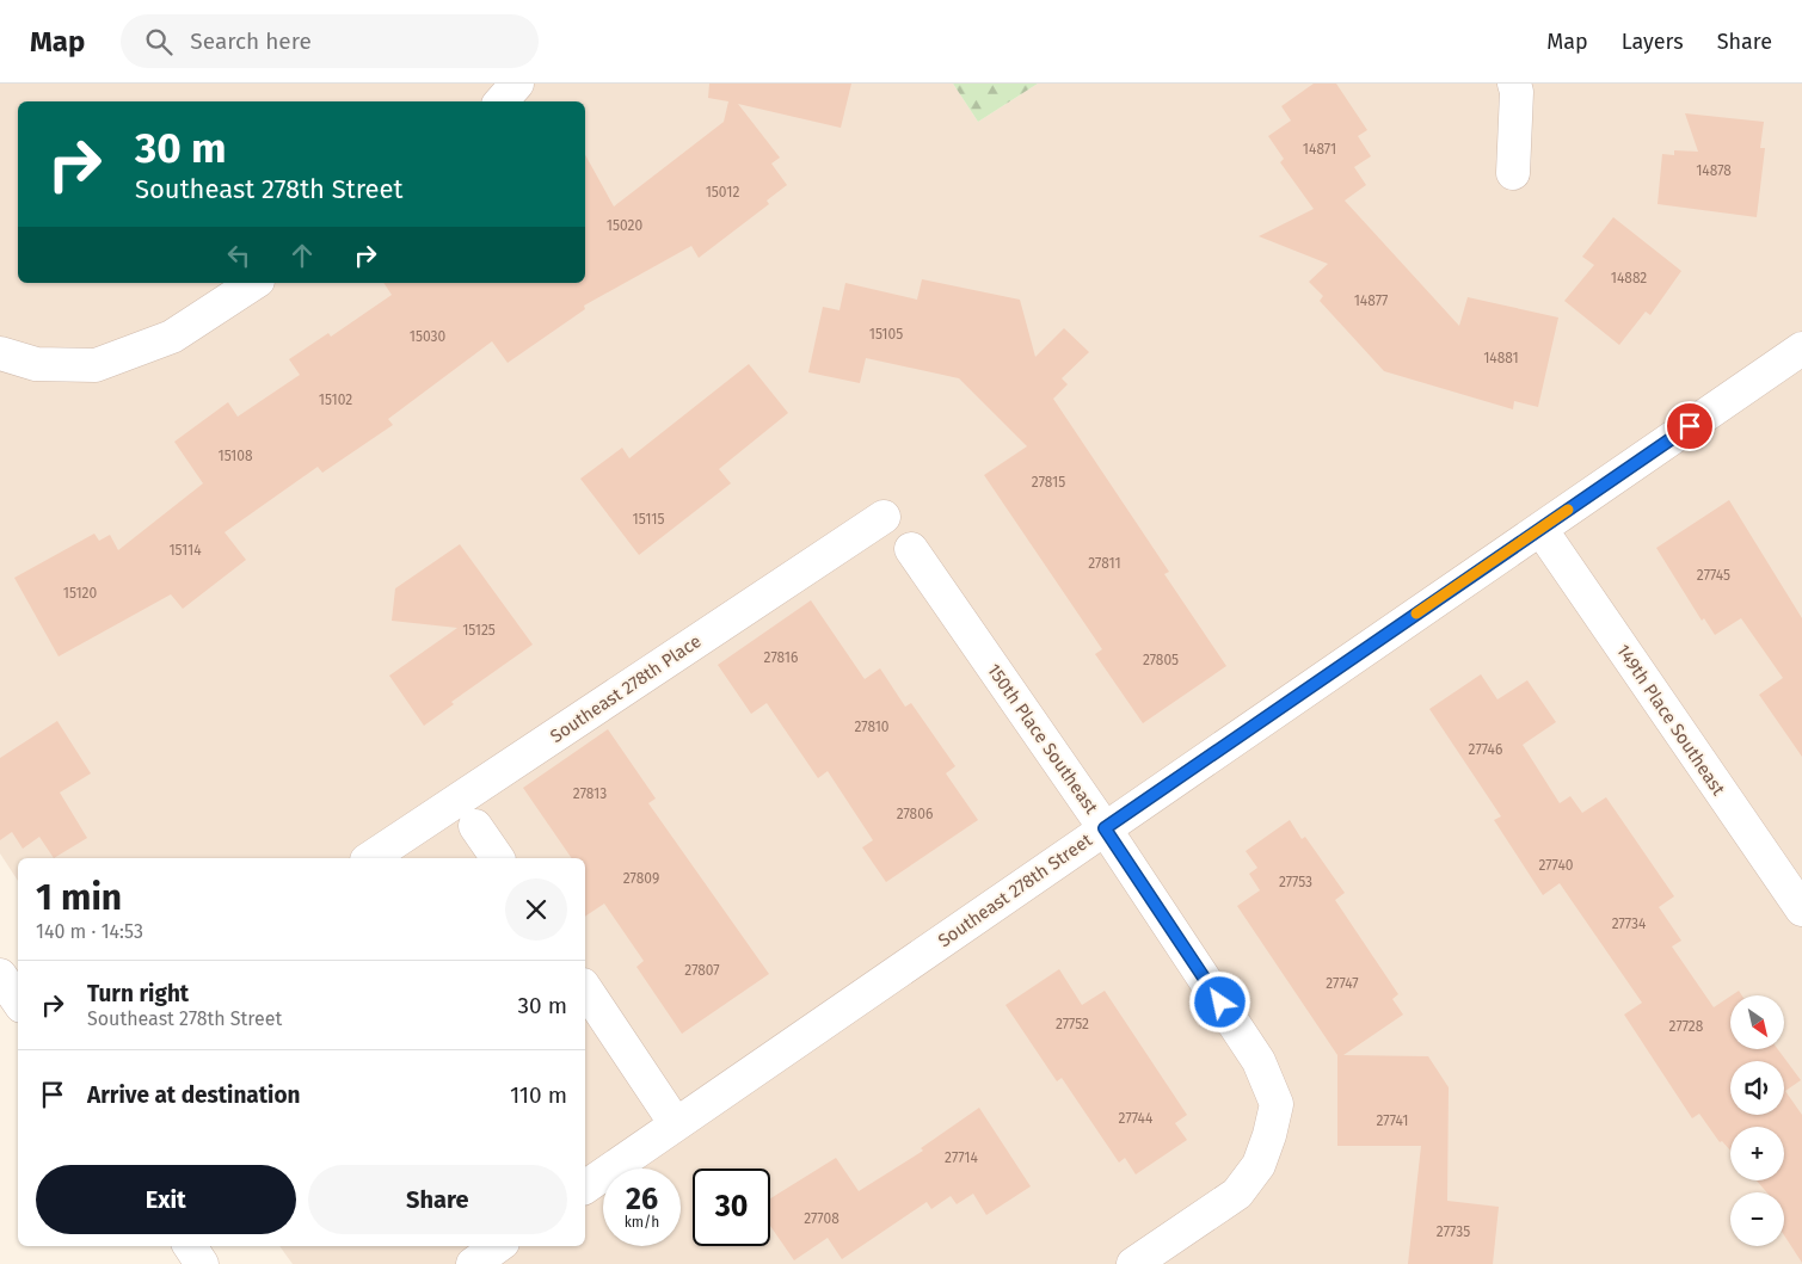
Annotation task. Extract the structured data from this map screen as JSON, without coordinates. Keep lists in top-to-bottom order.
{
  "streets": {
    "street": [
      "Southeast 278th Place",
      "149th Place Southeast",
      "150th Place Southeast",
      "Southeast 278th Street"
    ]
  },
  "crossings": [
    ["149th Place Southeast", "Southeast 278th Street"],
    ["150th Place Southeast", "Southeast 278th Street"]
  ],
  "house_numbers": [
    "14871",
    "14878",
    "15012",
    "15020",
    "14882",
    "14877",
    "15105",
    "15030",
    "14881",
    "15102",
    "15108",
    "27815",
    "15115",
    "15114",
    "27811",
    "27745",
    "15120",
    "15125",
    "27816",
    "27805",
    "27810",
    "27746",
    "27813",
    "27806",
    "27740",
    "27809",
    "27753",
    "27734",
    "27807",
    "27747",
    "27752",
    "27728",
    "27744",
    "27741",
    "27714",
    "27708",
    "27735"
  ],
  "north": "bottom right",
  "page": {
    "header": "Map",
    "search": "Search here",
    "nav": ["Map", "Layers", "Share"],
    "turn": ["30 m", "Southeast 278th Street"],
    "heading": ["1 min", "140 m · 14:53"],
    "list": [
      {
        "name": "Turn right",
        "note": "Southeast 278th Street",
        "value": "30 m"
      },
      {
        "name": "Arrive at destination",
        "value": "110 m"
      }
    ],
    "map_buttons": ["+", "−"],
    "buttons": ["Exit", "Share"],
    "speed": "26 km/h",
    "limit": "30"
  }
}
